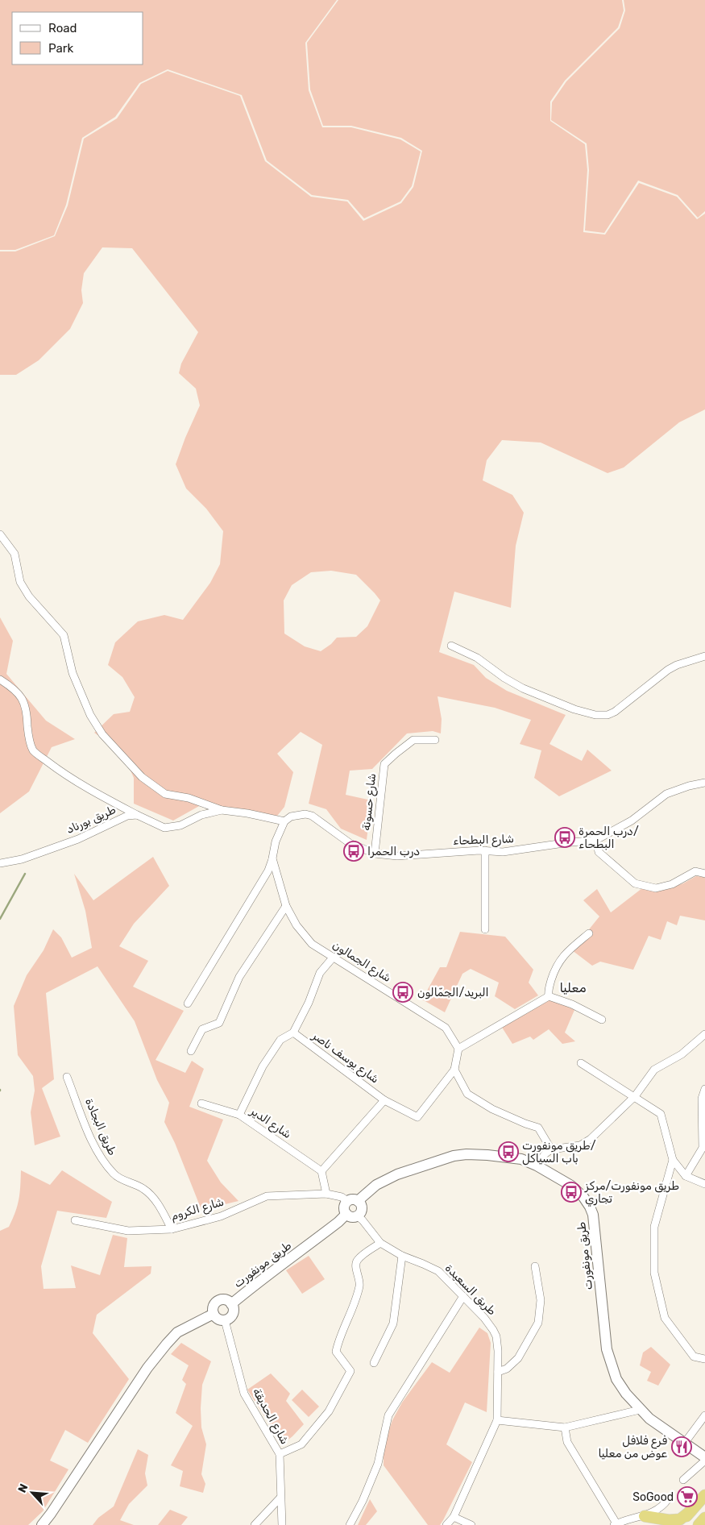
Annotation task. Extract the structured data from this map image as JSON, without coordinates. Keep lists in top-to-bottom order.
{
  "streets": {
    "main road": ["طريق مونفورت"],
    "street": [
      "شارع حسونة",
      "طريق بورناد",
      "شارع البطحاء",
      "شارع الجمالون",
      "شارع يوسف ناصر",
      "شارع الدير",
      "طريق البجادة",
      "شارع الكروم",
      "طريق السعيدة",
      "شارع الحديقة"
    ]
  },
  "crossings": [
    ["شارع حسونة", "شارع البطحاء"],
    ["شارع البطحاء", "شارع الجمالون"],
    ["طريق البجادة", "شارع الكروم"],
    ["شارع الكروم", "طريق مونفورت"],
    ["شارع الكروم", "طريق السعيدة"],
    ["طريق مونفورت", "طريق السعيدة"],
    ["طريق مونفورت", "شارع الحديقة"]
  ],
  "districts": ["معليا"],
  "places": {
    "bus stop": [
      "درب الحمرة/ البطحاء",
      "درب الحمرا",
      "البريد/الجمّالون",
      "طريق مونفورت/ باب السياكل",
      "طريق مونفورت/مركز تجاري"
    ],
    "restaurant": ["فرع فلافل عوض من معليا"],
    "supermarket": ["SoGood"]
  },
  "legend": ["Road", "Park"],
  "north": "top left"
}
